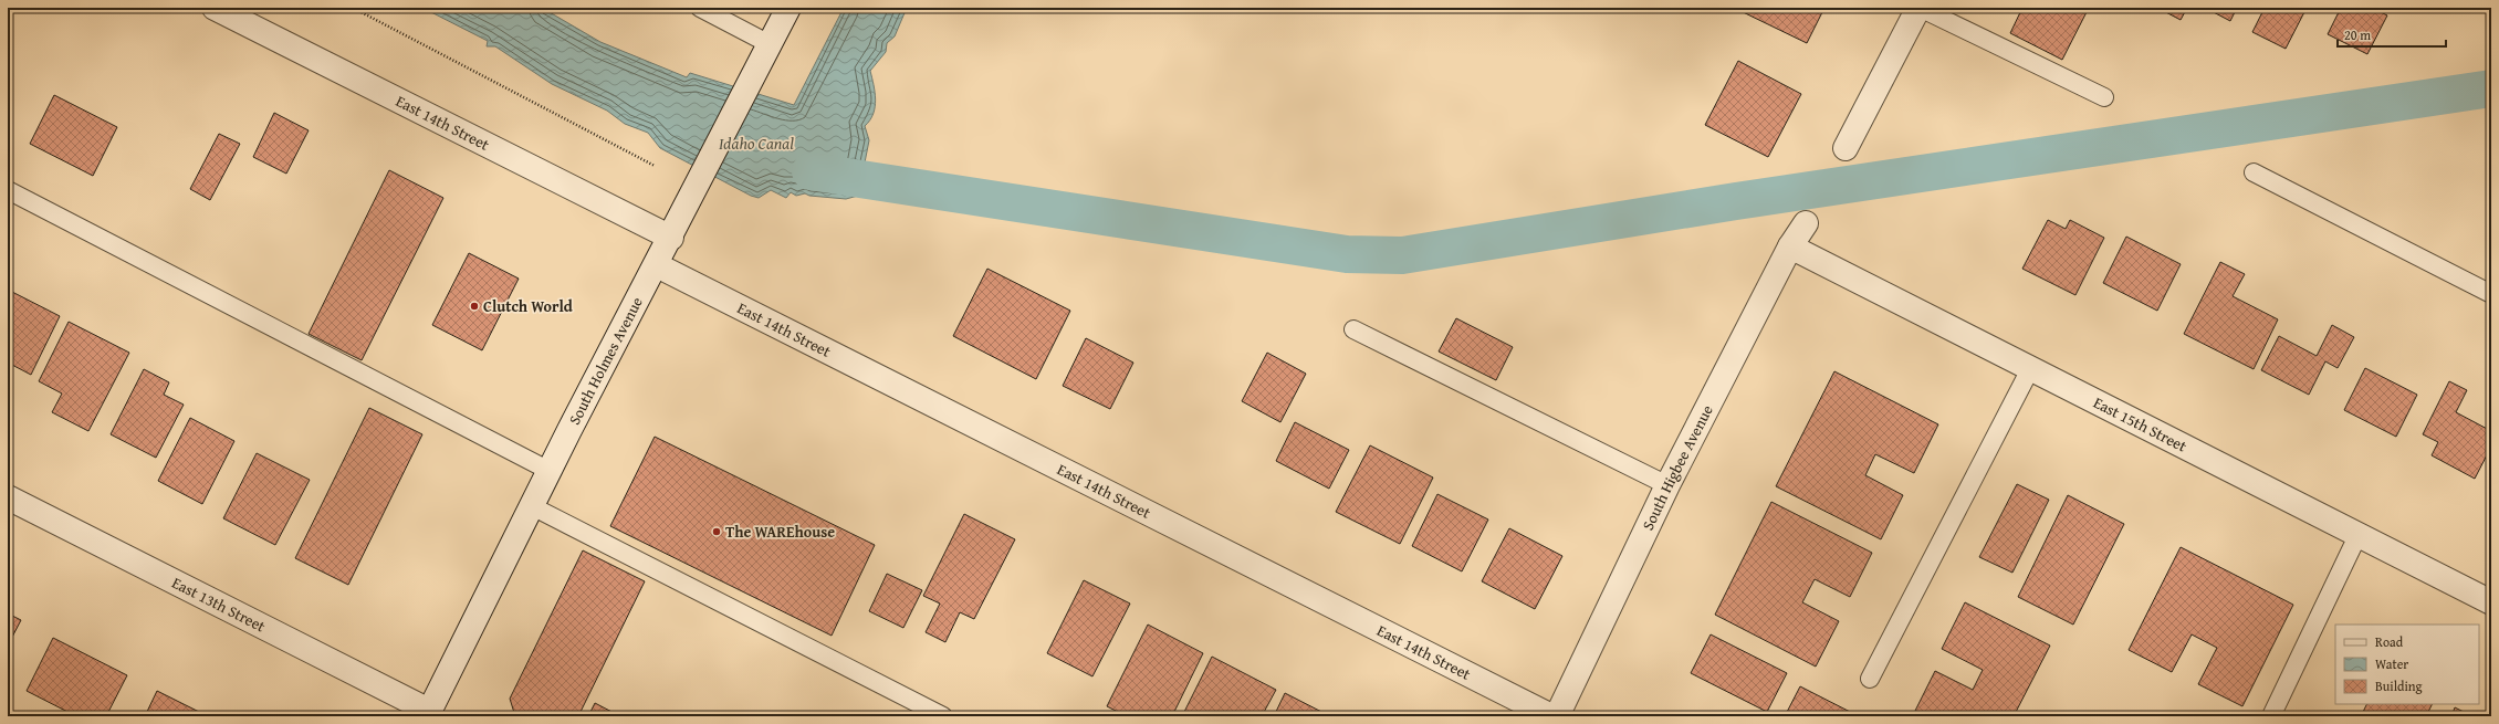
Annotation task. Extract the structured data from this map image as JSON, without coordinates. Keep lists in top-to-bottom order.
{
  "streets": {
    "street": [
      "East 14th Street",
      "South Holmes Avenue",
      "East 15th Street",
      "South Higbee Avenue",
      "East 13th Street"
    ]
  },
  "crossings": [
    ["East 14th Street", "South Holmes Avenue"],
    ["South Holmes Avenue", "East 13th Street"],
    ["East 15th Street", "South Higbee Avenue"]
  ],
  "water": ["Idaho Canal"],
  "places": ["Clutch World", "The WAREhouse"],
  "legend": ["Road", "Water", "Building"],
  "scale_bar": "20 m"
}
